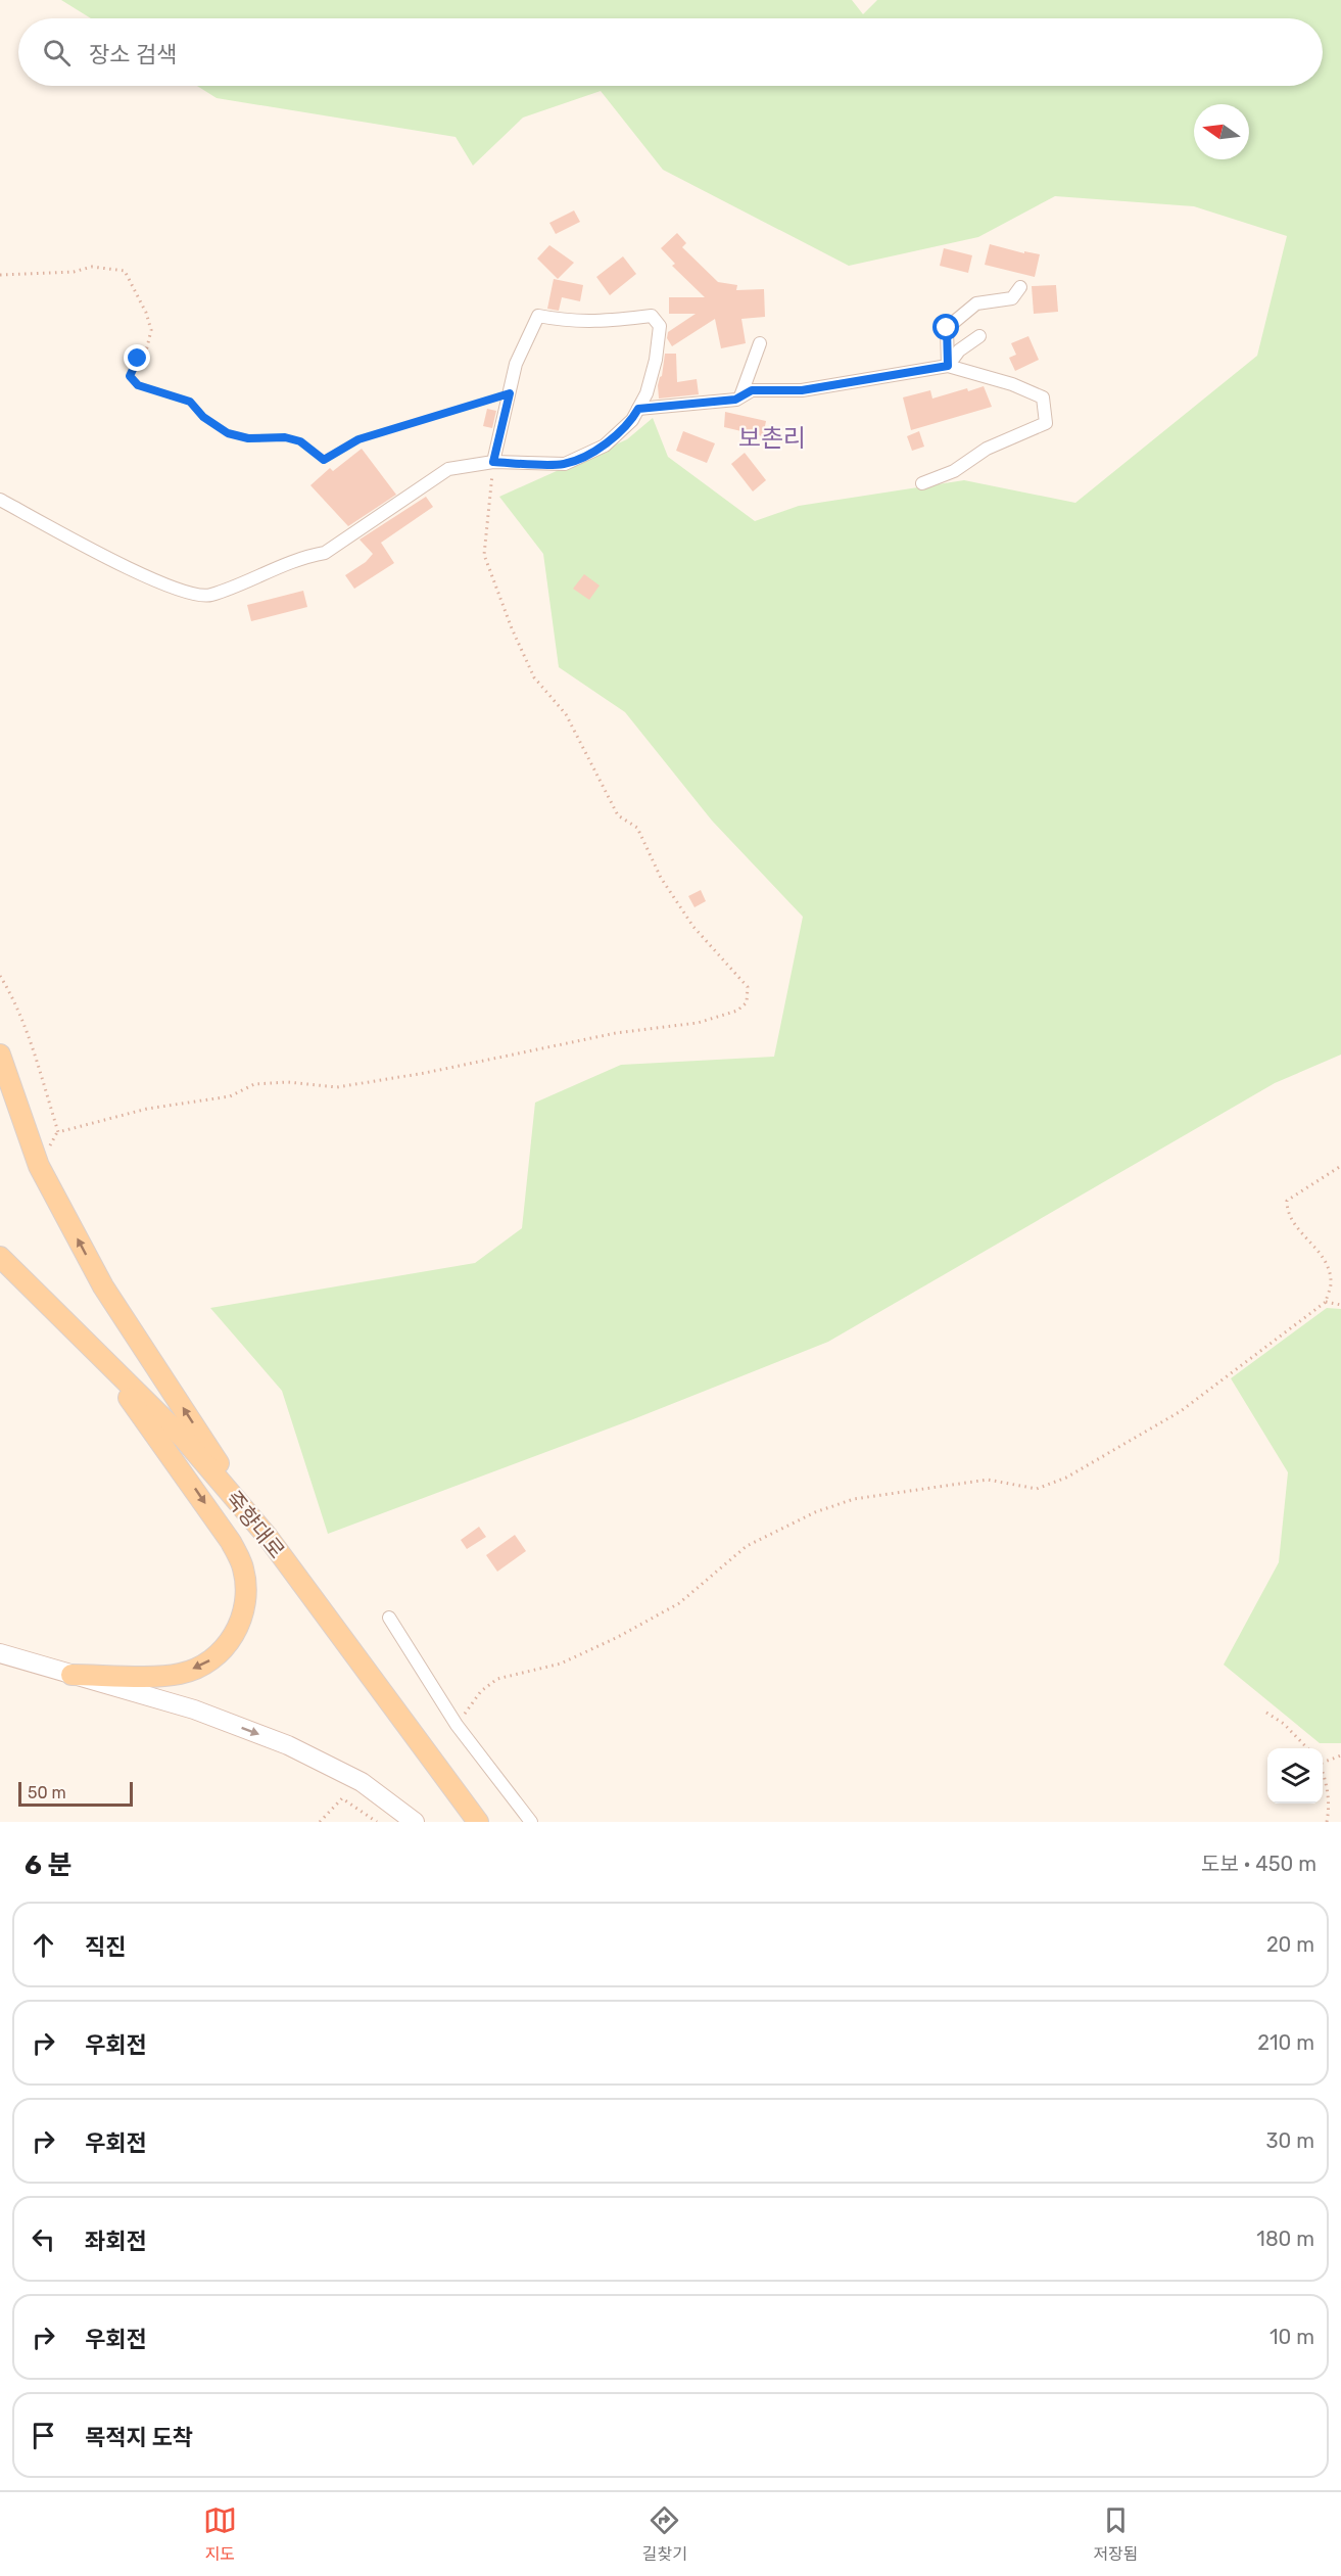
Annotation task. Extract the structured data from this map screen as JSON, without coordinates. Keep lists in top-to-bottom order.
{
  "streets": {
    "main road": ["죽향대로"]
  },
  "districts": ["보촌리"],
  "scale_bar": "50 m",
  "north": "left",
  "page": {
    "search": "장소 검색",
    "scale": "50 m",
    "heading": ["6 분", "도보 · 450 m"],
    "list": [
      ["직진", "20 m"],
      ["우회전", "210 m"],
      ["우회전", "30 m"],
      ["좌회전", "180 m"],
      ["우회전", "10 m"],
      "목적지 도착"
    ],
    "nav": ["지도", "길찾기", "저장됨"]
  }
}
